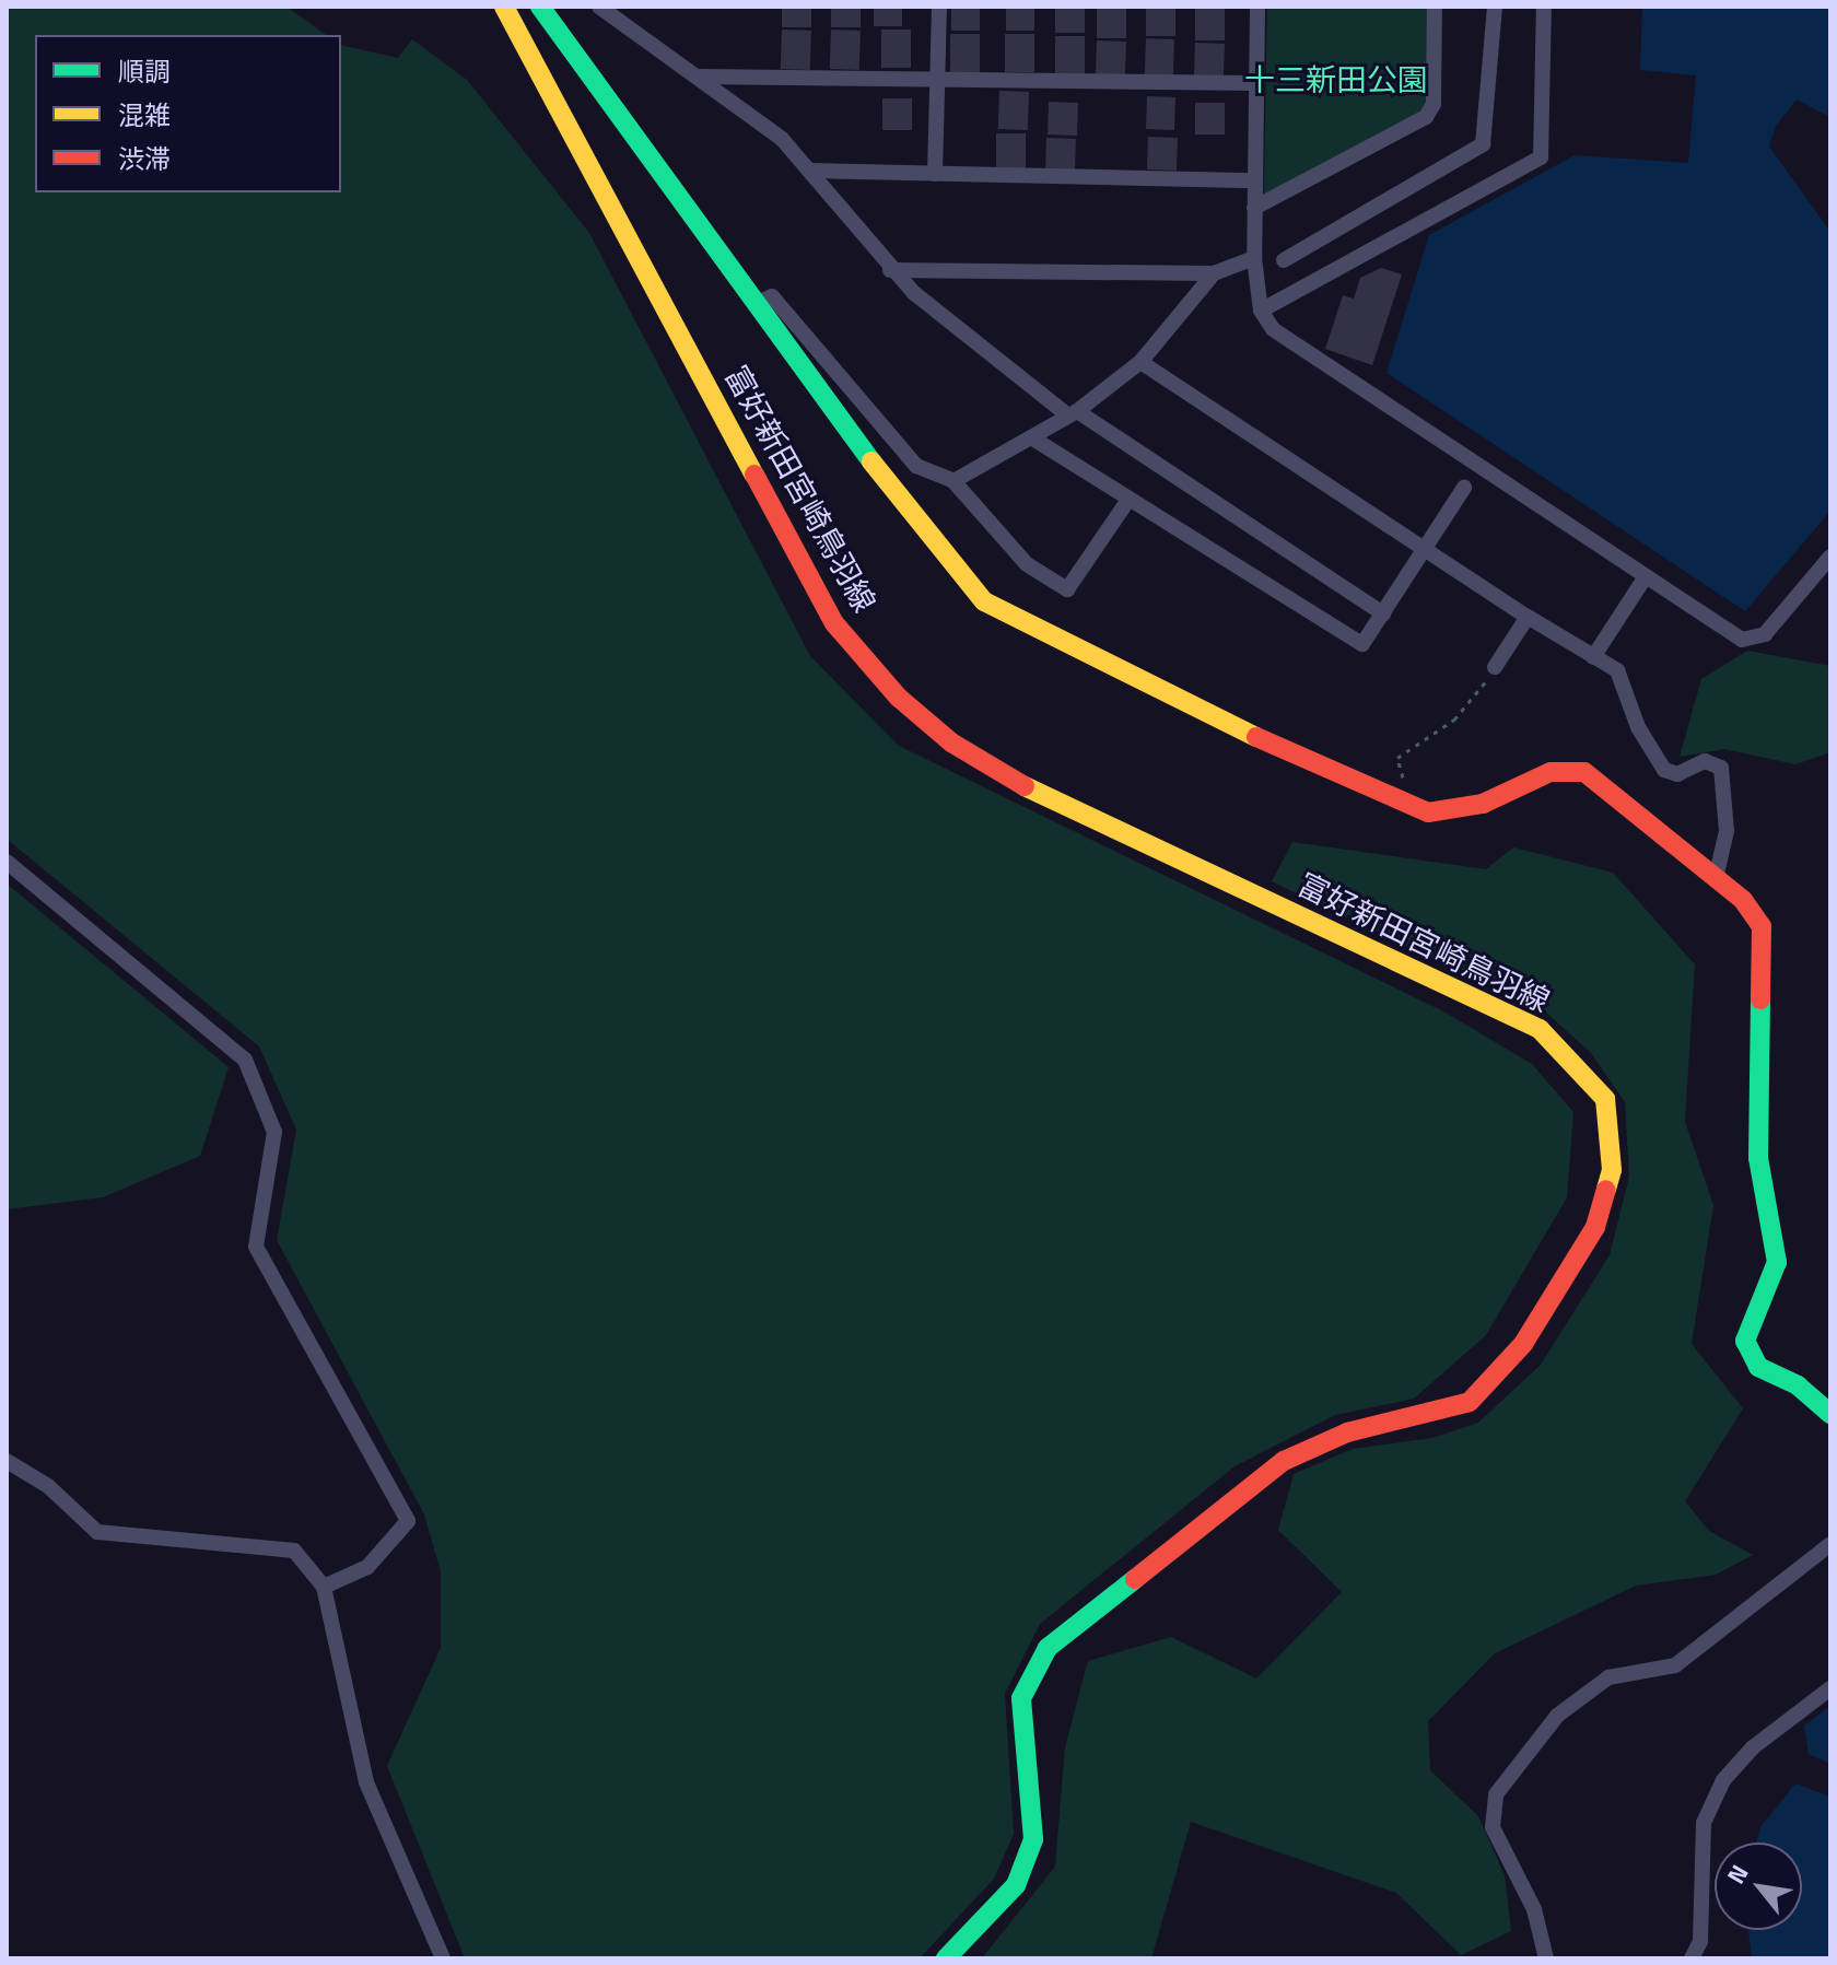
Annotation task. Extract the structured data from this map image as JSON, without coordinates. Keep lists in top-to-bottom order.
{
  "streets": {
    "main road": ["富好新田宮崎鳥羽線"]
  },
  "parks": ["十三新田公園"],
  "legend": ["順調", "混雑", "渋滞"],
  "north": "top left"
}
